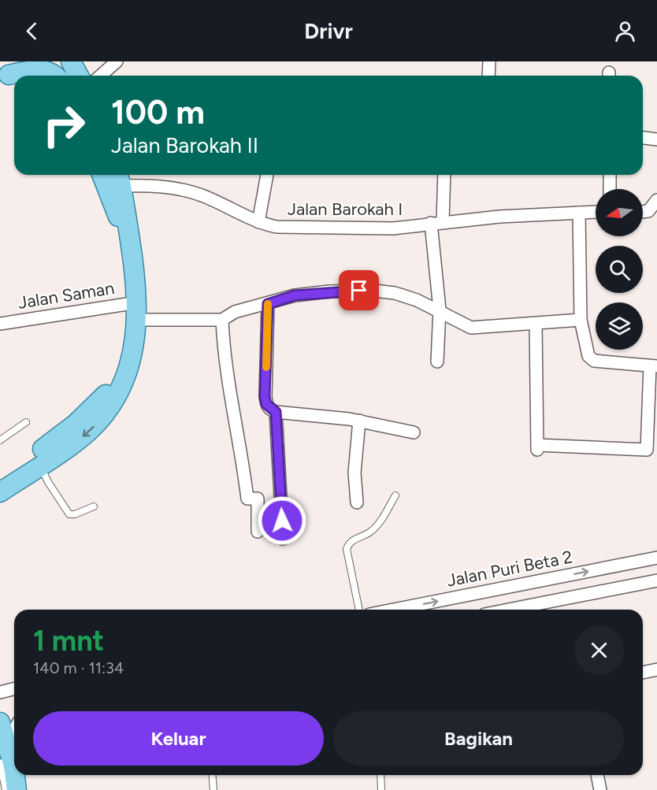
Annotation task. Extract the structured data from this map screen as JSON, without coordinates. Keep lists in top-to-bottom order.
{
  "streets": {
    "street": ["Jalan Barokah I", "Jalan Saman", "Jalan Puri Beta 2"]
  },
  "north": "left",
  "page": {
    "header": "Drivr",
    "turn": ["100 m", "Jalan Barokah II"],
    "heading": ["1 mnt", "140 m · 11:34"],
    "buttons": ["Keluar", "Bagikan"]
  }
}
